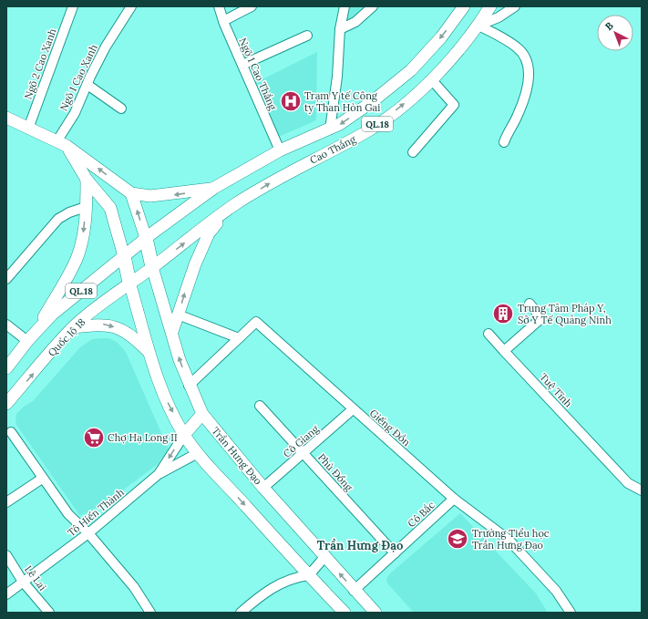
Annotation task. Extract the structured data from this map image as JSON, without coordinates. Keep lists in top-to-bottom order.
{
  "streets": {
    "main road": [
      "QL.18",
      "Cao Thắng",
      "Quốc lộ 18",
      "Trần Hưng Đạo"
    ],
    "street": [
      "Ngõ 2 Cao Xanh",
      "Ngõ 1 Cao Thắng",
      "Ngõ 1 Cao Xanh",
      "Tuệ Tĩnh",
      "Giếng Đồn",
      "Cô Giang",
      "Phù Đổng",
      "Tô Hiến Thành",
      "Cô Bắc",
      "Lê Lai"
    ]
  },
  "crossings": [
    ["Ngõ 1 Cao Thắng", "Cao Thắng"],
    ["QL.18", "Cao Thắng"],
    ["Cao Thắng", "Quốc lộ 18"],
    ["Cao Thắng", "Trần Hưng Đạo"],
    ["Quốc lộ 18", "Trần Hưng Đạo"],
    ["Giếng Đồn", "Cô Giang"],
    ["Giếng Đồn", "Cô Bắc"],
    ["Cô Giang", "Trần Hưng Đạo"],
    ["Cô Giang", "Phù Đổng"],
    ["Trần Hưng Đạo", "Cô Bắc"],
    ["Phù Đổng", "Cô Bắc"],
    ["Tô Hiến Thành", "Lê Lai"]
  ],
  "districts": ["Trần Hưng Đạo"],
  "places": {
    "hospital": ["Trạm Y tế Công ty Than Hòn Gai"],
    "building": ["Trung Tâm Pháp Y, Sở Y Tế Quảng Ninh"],
    "supermarket": ["Chợ Hạ Long II"],
    "school or university": ["Trường Tiểu học Trần Hưng Đạo"]
  },
  "north": "top left"
}
